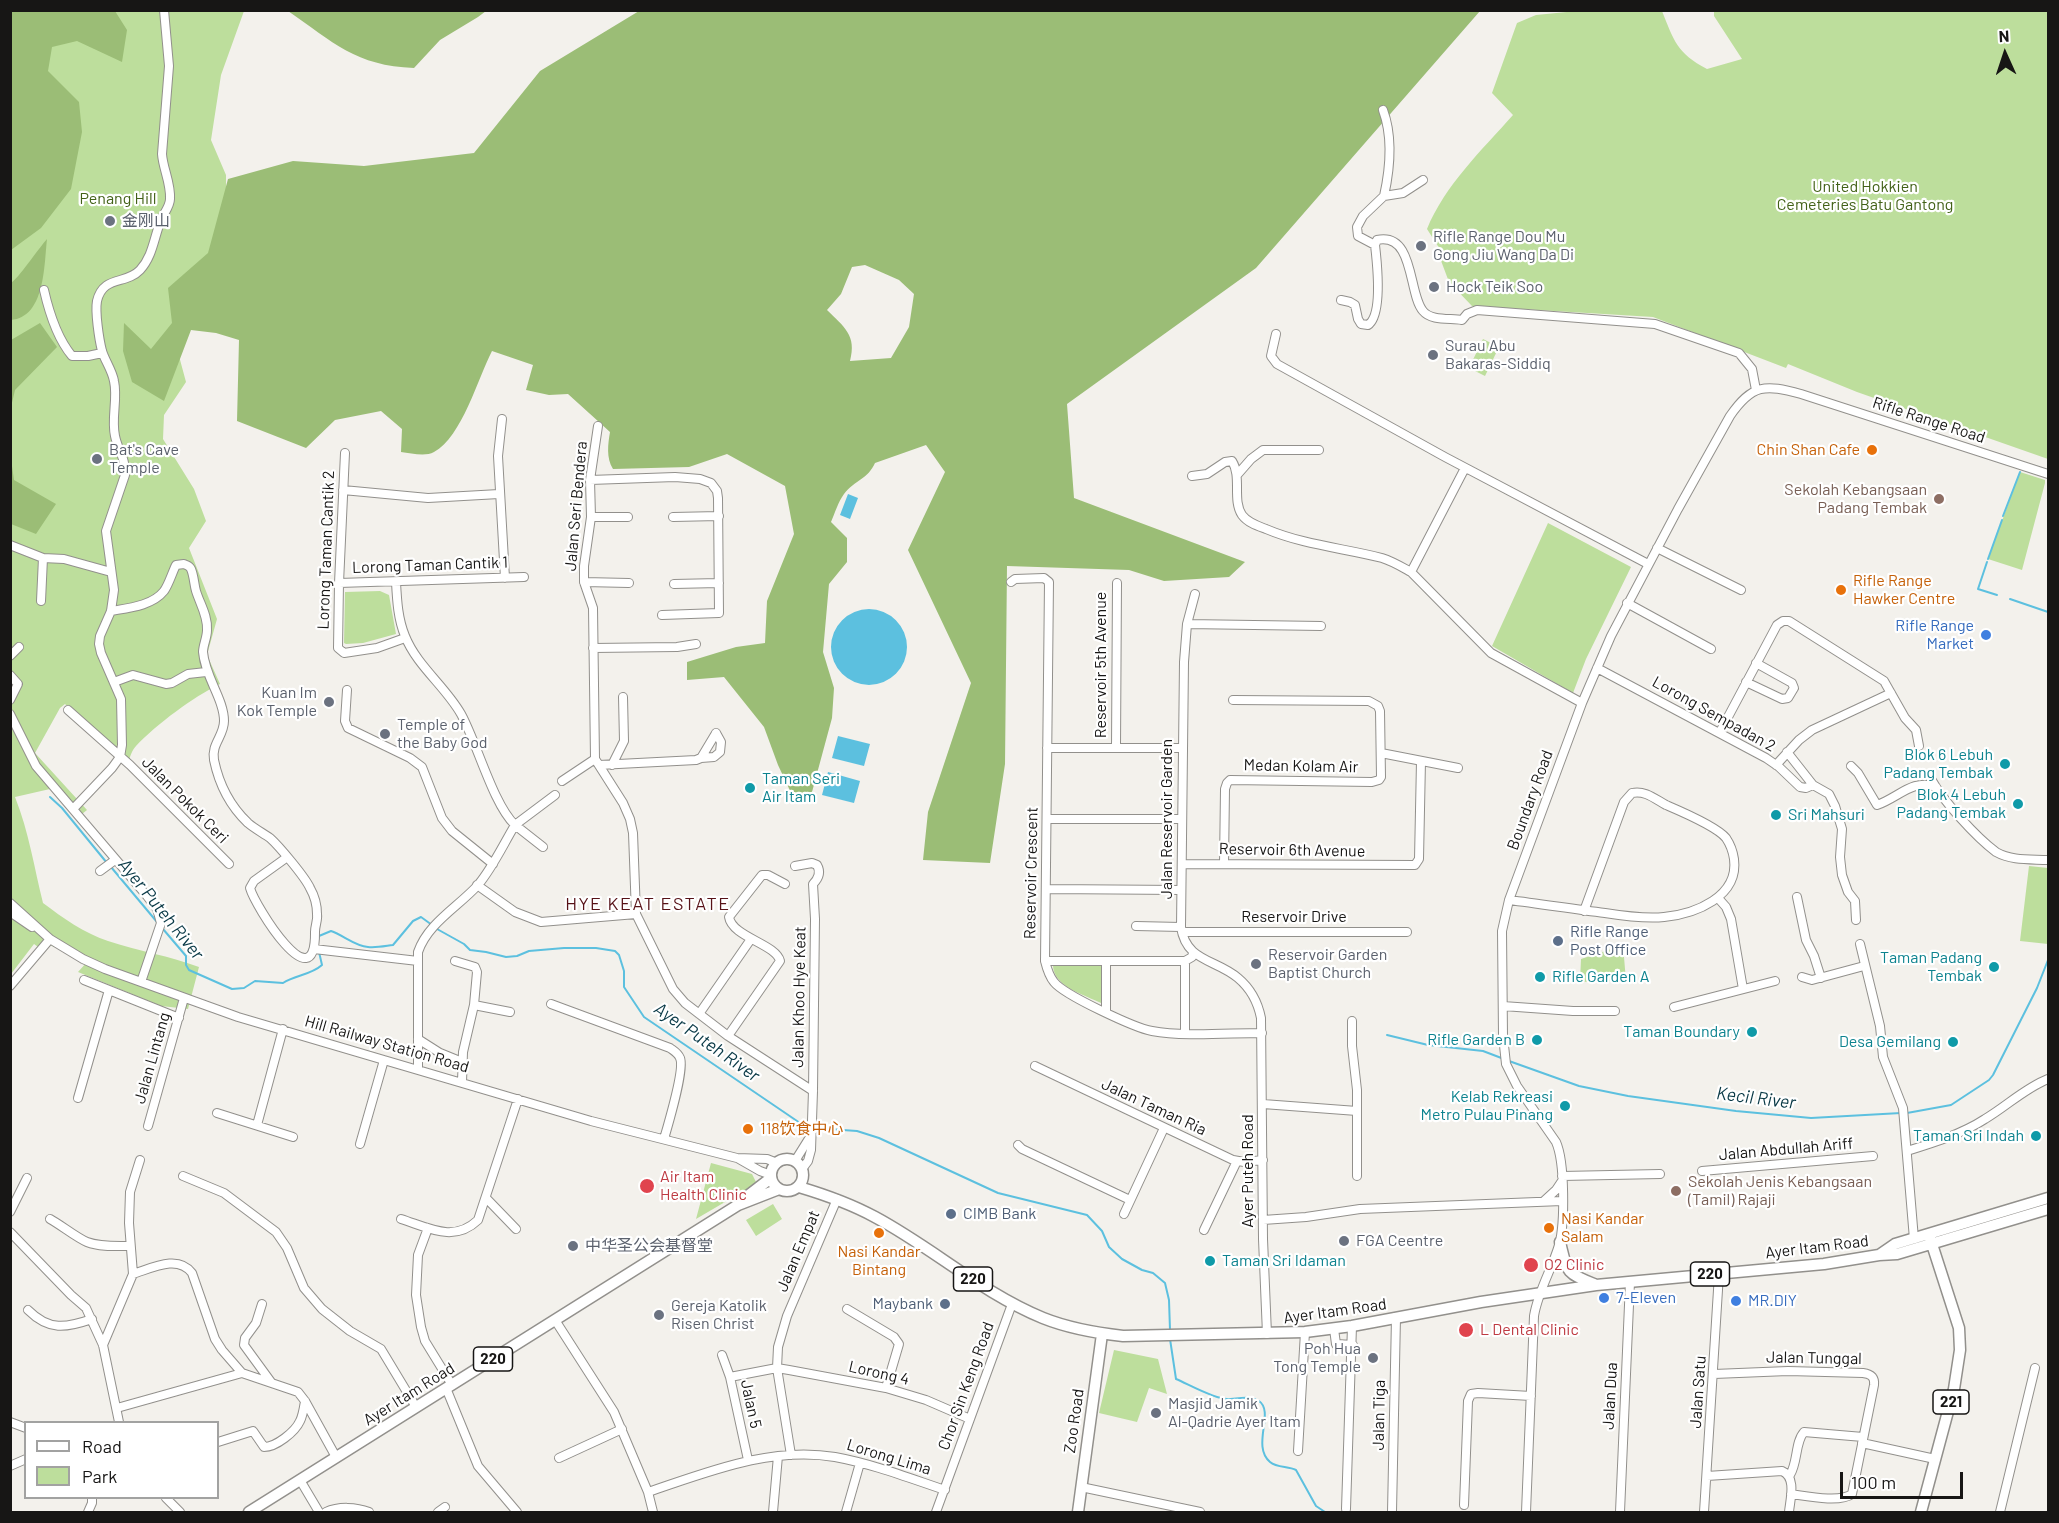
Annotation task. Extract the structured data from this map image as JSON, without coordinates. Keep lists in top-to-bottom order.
{
  "streets": {
    "main road": [
      "Ayer Itam Road",
      "220",
      "221",
      "Zoo Road"
    ],
    "street": [
      "Rifle Range Road",
      "Jalan Seri Bendera",
      "Lorong Taman Cantik 2",
      "Lorong Taman Cantik 1",
      "Reservoir 5th Avenue",
      "Lorong Sempadan 2",
      "Medan Kolam Air",
      "Jalan Pokok Ceri",
      "Boundary Road",
      "Jalan Reservoir Garden",
      "Reservoir 6th Avenue",
      "Reservoir Crescent",
      "Reservoir Drive",
      "Jalan Khoo Hye Keat",
      "Hill Railway Station Road",
      "Jalan Lintang",
      "Jalan Taman Ria",
      "Jalan Abdullah Ariff",
      "Ayer Puteh Road",
      "Jalan Empat",
      "Jalan Tunggal",
      "Lorong 4",
      "Chor Sin Keng Road",
      "Jalan Satu",
      "Jalan Dua",
      "Jalan 5",
      "Jalan Tiga",
      "Lorong Lima"
    ]
  },
  "crossings": [
    ["Rifle Range Road", "Boundary Road"],
    ["Lorong Taman Cantik 2", "Lorong Taman Cantik 1"],
    ["Lorong Sempadan 2", "Boundary Road"],
    ["Medan Kolam Air", "Reservoir 6th Avenue"],
    ["Boundary Road", "Ayer Itam Road"],
    ["Jalan Reservoir Garden", "Reservoir 6th Avenue"],
    ["Jalan Reservoir Garden", "Reservoir Drive"],
    ["Jalan Reservoir Garden", "Ayer Puteh Road"],
    ["Reservoir Crescent", "Ayer Puteh Road"],
    ["Jalan Khoo Hye Keat", "Hill Railway Station Road"],
    ["Jalan Khoo Hye Keat", "Ayer Itam Road"],
    ["Jalan Khoo Hye Keat", "220"],
    ["Hill Railway Station Road", "Jalan Lintang"],
    ["Hill Railway Station Road", "Ayer Itam Road"],
    ["Hill Railway Station Road", "220"],
    ["Jalan Taman Ria", "Ayer Puteh Road"],
    ["Ayer Puteh Road", "Ayer Itam Road"],
    ["Ayer Itam Road", "Jalan Empat"],
    ["Ayer Itam Road", "220"],
    ["Ayer Itam Road", "Chor Sin Keng Road"],
    ["Ayer Itam Road", "Jalan Satu"],
    ["Ayer Itam Road", "Jalan Dua"],
    ["Ayer Itam Road", "221"],
    ["Ayer Itam Road", "Jalan Tiga"],
    ["Ayer Itam Road", "Zoo Road"],
    ["Jalan Empat", "Lorong 4"],
    ["Jalan Empat", "Lorong Lima"],
    ["Jalan Tunggal", "Jalan Satu"],
    ["Lorong 4", "Chor Sin Keng Road"],
    ["Chor Sin Keng Road", "Lorong Lima"],
    ["Jalan 5", "Lorong Lima"]
  ],
  "districts": ["HYE KEAT ESTATE"],
  "water": ["Ayer Puteh River", "Kecil River"],
  "parks": ["United Hokkien Cemeteries Batu Gantong", "Penang Hill"],
  "places": [
    "金刚山",
    "Rifle Range Dou Mu Gong Jiu Wang Da Di",
    "Hock Teik Soo",
    "Surau Abu Bakaras-Siddiq",
    "Chin Shan Cafe",
    "Bat's Cave Temple",
    "Sekolah Kebangsaan Padang Tembak",
    "Rifle Range Hawker Centre",
    "Rifle Range Market",
    "Kuan Im Kok Temple",
    "Temple of the Baby God",
    "Blok 6 Lebuh Padang Tembak",
    "Taman Seri Air Itam",
    "Blok 4 Lebuh Padang Tembak",
    "Sri Mahsuri",
    "Rifle Range Post Office",
    "Reservoir Garden Baptist Church",
    "Taman Padang Tembak",
    "Rifle Garden A",
    "Taman Boundary",
    "Rifle Garden B",
    "Desa Gemilang",
    "Kelab Rekreasi Metro Pulau Pinang",
    "118饮食中心",
    "Taman Sri Indah",
    "Air Itam Health Clinic",
    "Sekolah Jenis Kebangsaan (Tamil) Rajaji",
    "CIMB Bank",
    "Nasi Kandar Salam",
    "Nasi Kandar Bintang",
    "FGA Ceentre",
    "中华圣公会基督堂",
    "Taman Sri Idaman",
    "O2 Clinic",
    "7-Eleven",
    "MR.DIY",
    "Maybank",
    "Gereja Katolik Risen Christ",
    "L Dental Clinic",
    "Poh Hua Tong Temple",
    "Masjid Jamik Al-Qadrie Ayer Itam"
  ],
  "legend": ["Road", "Park"],
  "scale_bar": "100 m",
  "north": "top"
}
